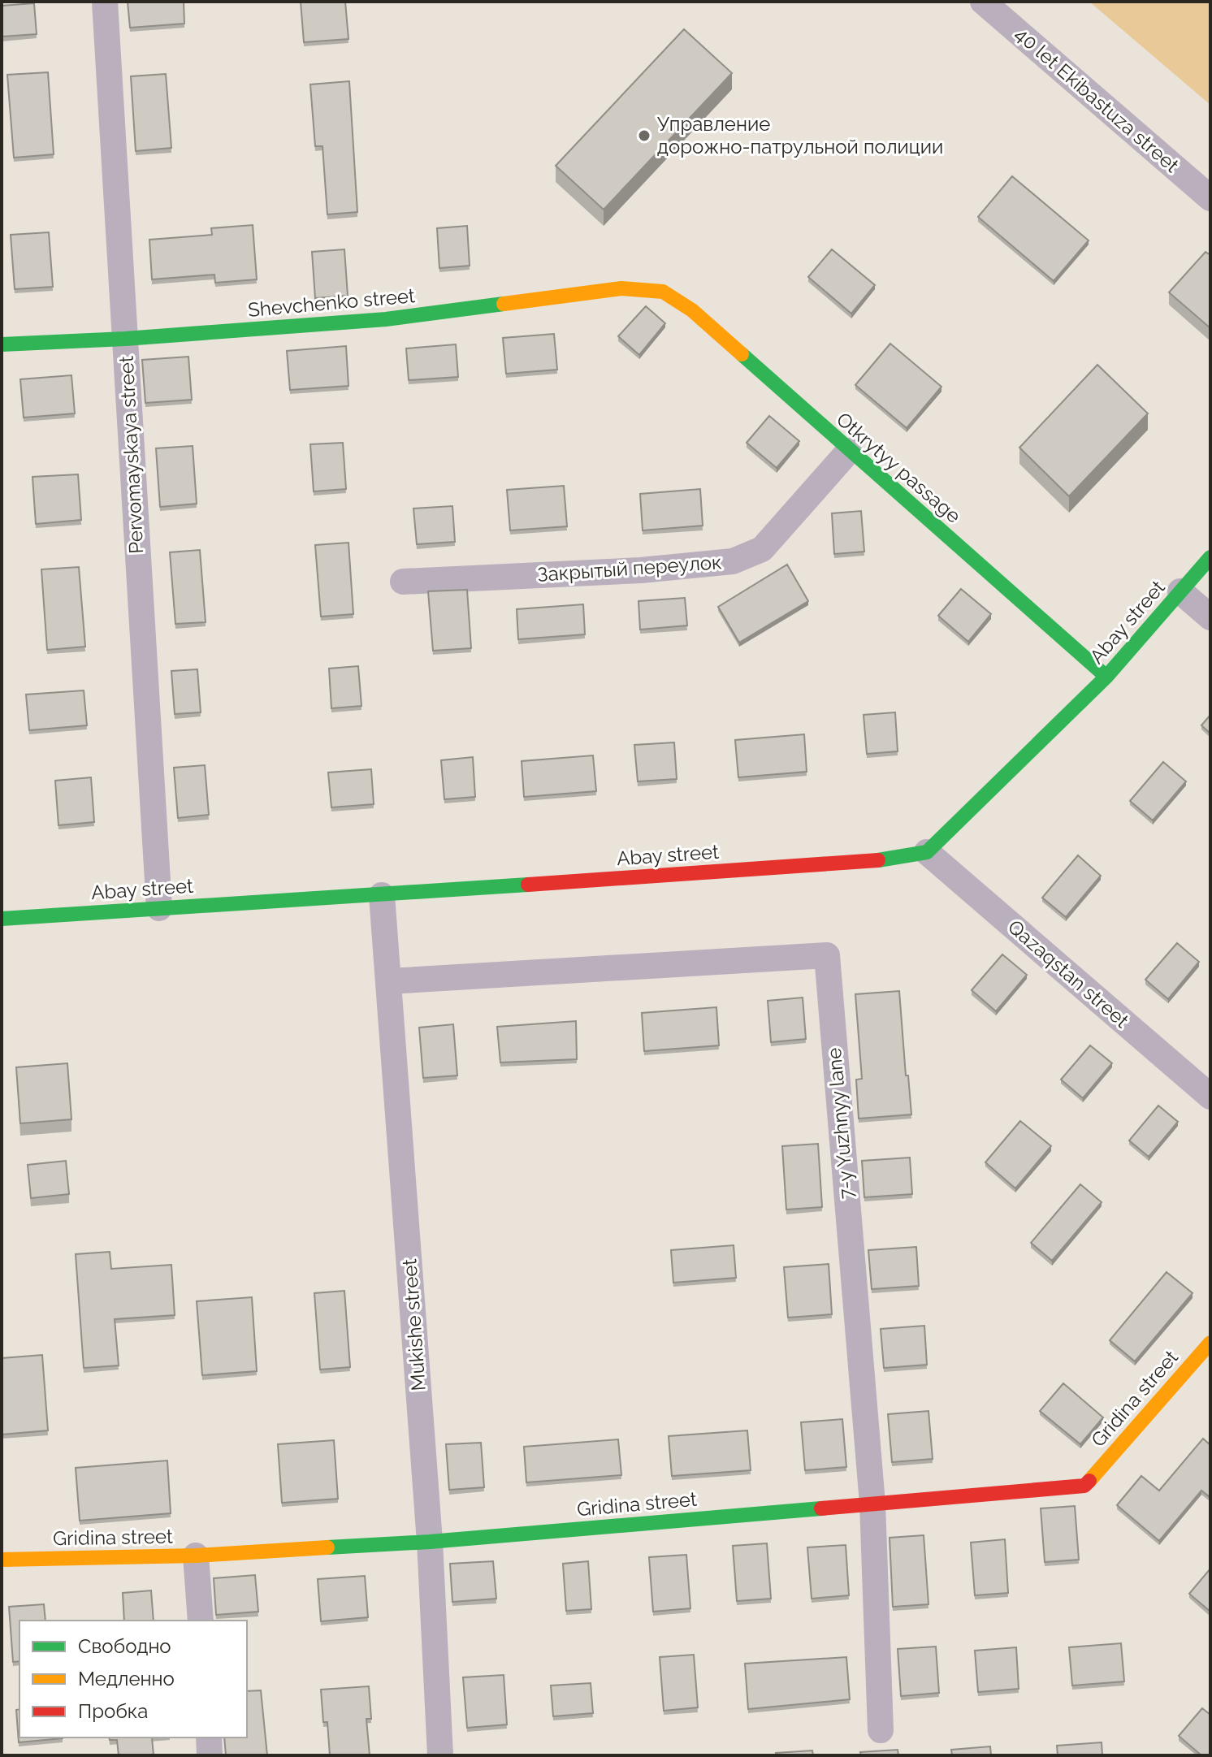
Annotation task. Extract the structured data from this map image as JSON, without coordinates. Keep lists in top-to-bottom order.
{
  "streets": {
    "street": [
      "40 let Ekibastuza street",
      "Shevchenko street",
      "Pervomayskaya street",
      "Otkrytyy passage",
      "Закрытый переулок",
      "Abay street",
      "Qazaqstan street",
      "7-y Yuzhnyy lane",
      "Mukishe street",
      "Gridina street"
    ]
  },
  "crossings": [
    ["Shevchenko street", "Pervomayskaya street"],
    ["Shevchenko street", "Otkrytyy passage"],
    ["Pervomayskaya street", "Abay street"],
    ["Otkrytyy passage", "Закрытый переулок"],
    ["Otkrytyy passage", "Abay street"],
    ["Abay street", "Qazaqstan street"],
    ["Abay street", "Mukishe street"],
    ["7-y Yuzhnyy lane", "Mukishe street"],
    ["7-y Yuzhnyy lane", "Gridina street"],
    ["Mukishe street", "Gridina street"]
  ],
  "places": ["Управление дорожно-патрульной полиции"],
  "legend": ["Свободно", "Медленно", "Пробка"]
}
